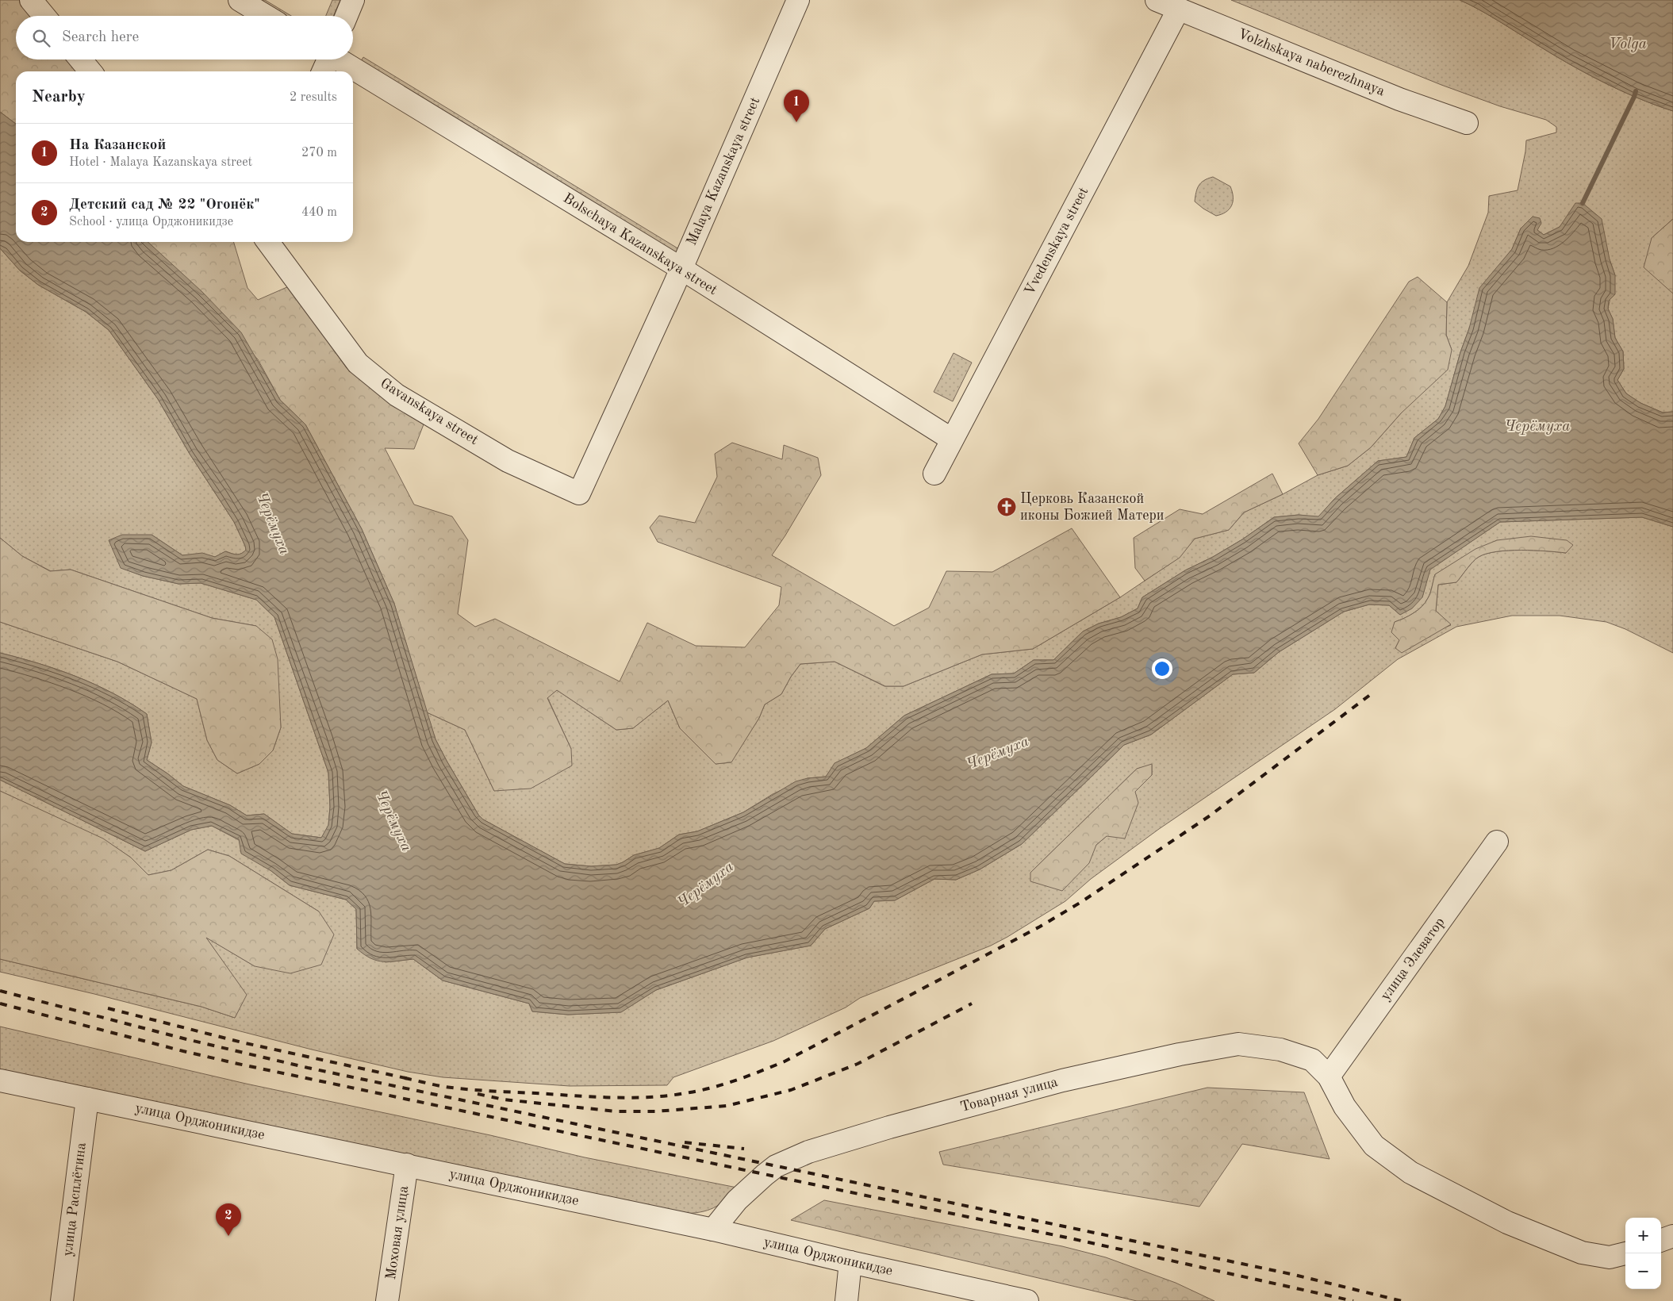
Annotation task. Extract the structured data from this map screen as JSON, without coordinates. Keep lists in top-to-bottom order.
{
  "streets": {
    "street": [
      "Volzhskaya naberezhnaya",
      "Malaya Kazanskaya street",
      "Vvedenskaya street",
      "Bolschaya Kazanskaya street",
      "Gavanskaya street",
      "улица Элеватор",
      "Товарная улица",
      "улица Орджоникидзе",
      "улица Расплётина",
      "Моховая улица"
    ]
  },
  "crossings": [
    ["Volzhskaya naberezhnaya", "Vvedenskaya street"],
    ["Malaya Kazanskaya street", "Bolschaya Kazanskaya street"],
    ["Malaya Kazanskaya street", "Gavanskaya street"],
    ["Vvedenskaya street", "Bolschaya Kazanskaya street"],
    ["улица Элеватор", "Товарная улица"],
    ["Товарная улица", "улица Орджоникидзе"],
    ["улица Орджоникидзе", "улица Расплётина"],
    ["улица Орджоникидзе", "Моховая улица"]
  ],
  "water": ["Volga", "Черёмуха"],
  "places": {
    "church": ["Церковь Казанской иконы Божией Матери"]
  },
  "page": {
    "search": "Search here",
    "heading": ["Nearby", "2 results"],
    "pins": ["1", "2"],
    "list": [
      {
        "mark": "1",
        "name": "На Казанской",
        "note": "Hotel · Malaya Kazanskaya street",
        "value": "270 m"
      },
      {
        "mark": "2",
        "name": "Детский сад № 22 \"Огонёк\"",
        "note": "School · улица Орджоникидзе",
        "value": "440 m"
      }
    ],
    "map_buttons": ["+", "−"]
  }
}
